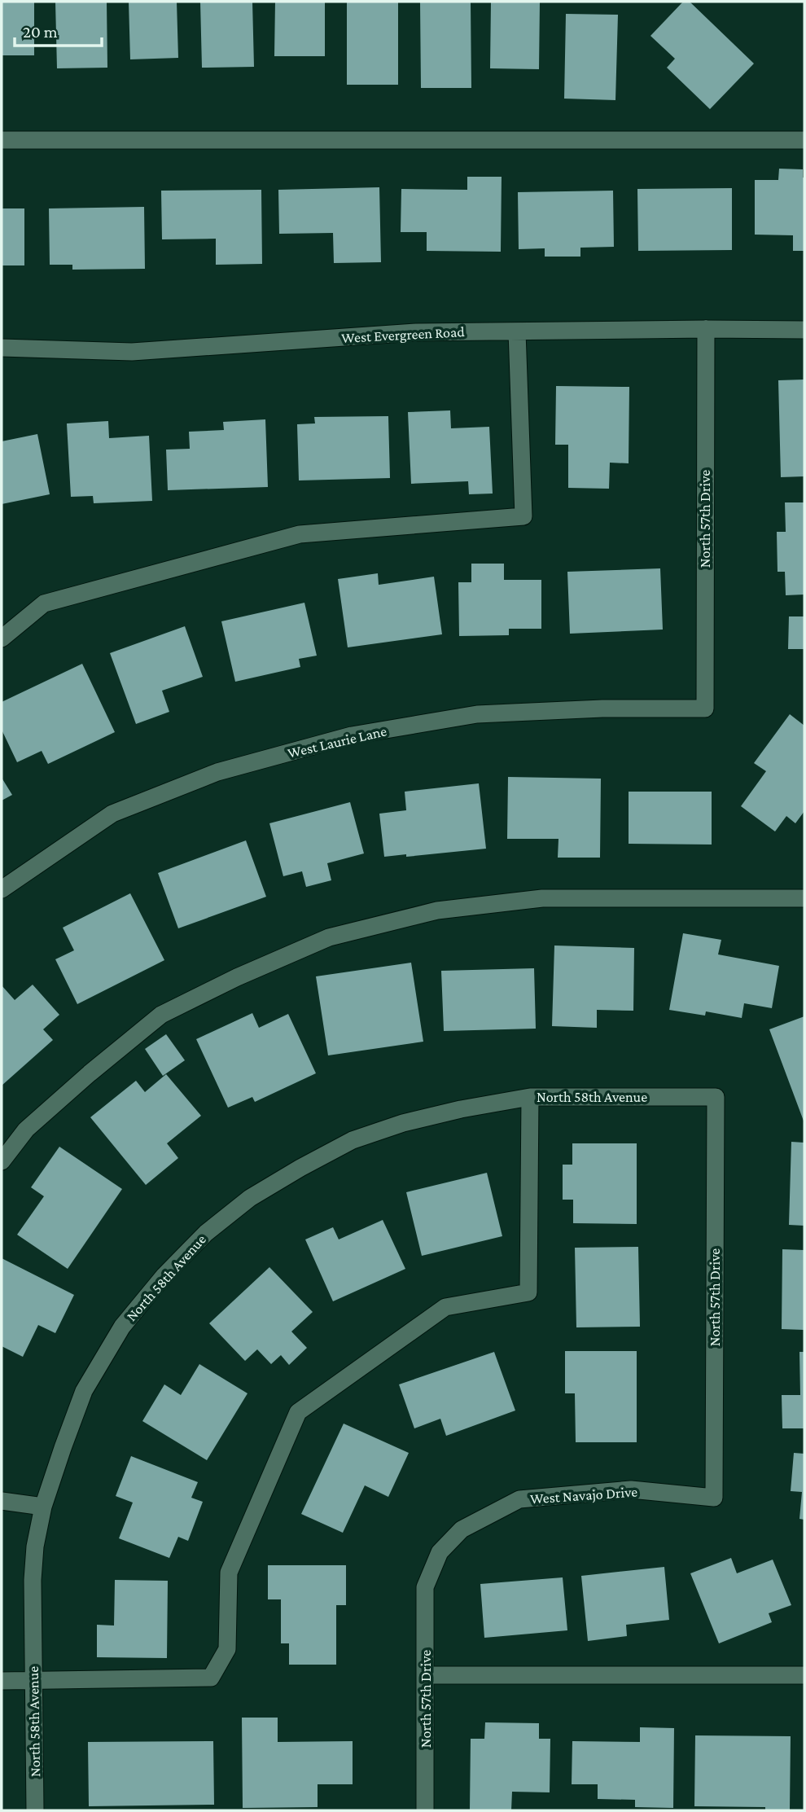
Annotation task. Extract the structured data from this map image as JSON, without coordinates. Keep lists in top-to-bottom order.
{
  "streets": {
    "street": [
      "West Evergreen Road",
      "North 57th Drive",
      "West Laurie Lane",
      "North 58th Avenue",
      "West Navajo Drive"
    ]
  },
  "crossings": [
    ["West Evergreen Road", "North 57th Drive"],
    ["North 57th Drive", "West Laurie Lane"],
    ["North 57th Drive", "North 58th Avenue"],
    ["North 57th Drive", "West Navajo Drive"]
  ],
  "scale_bar": "20 m"
}
